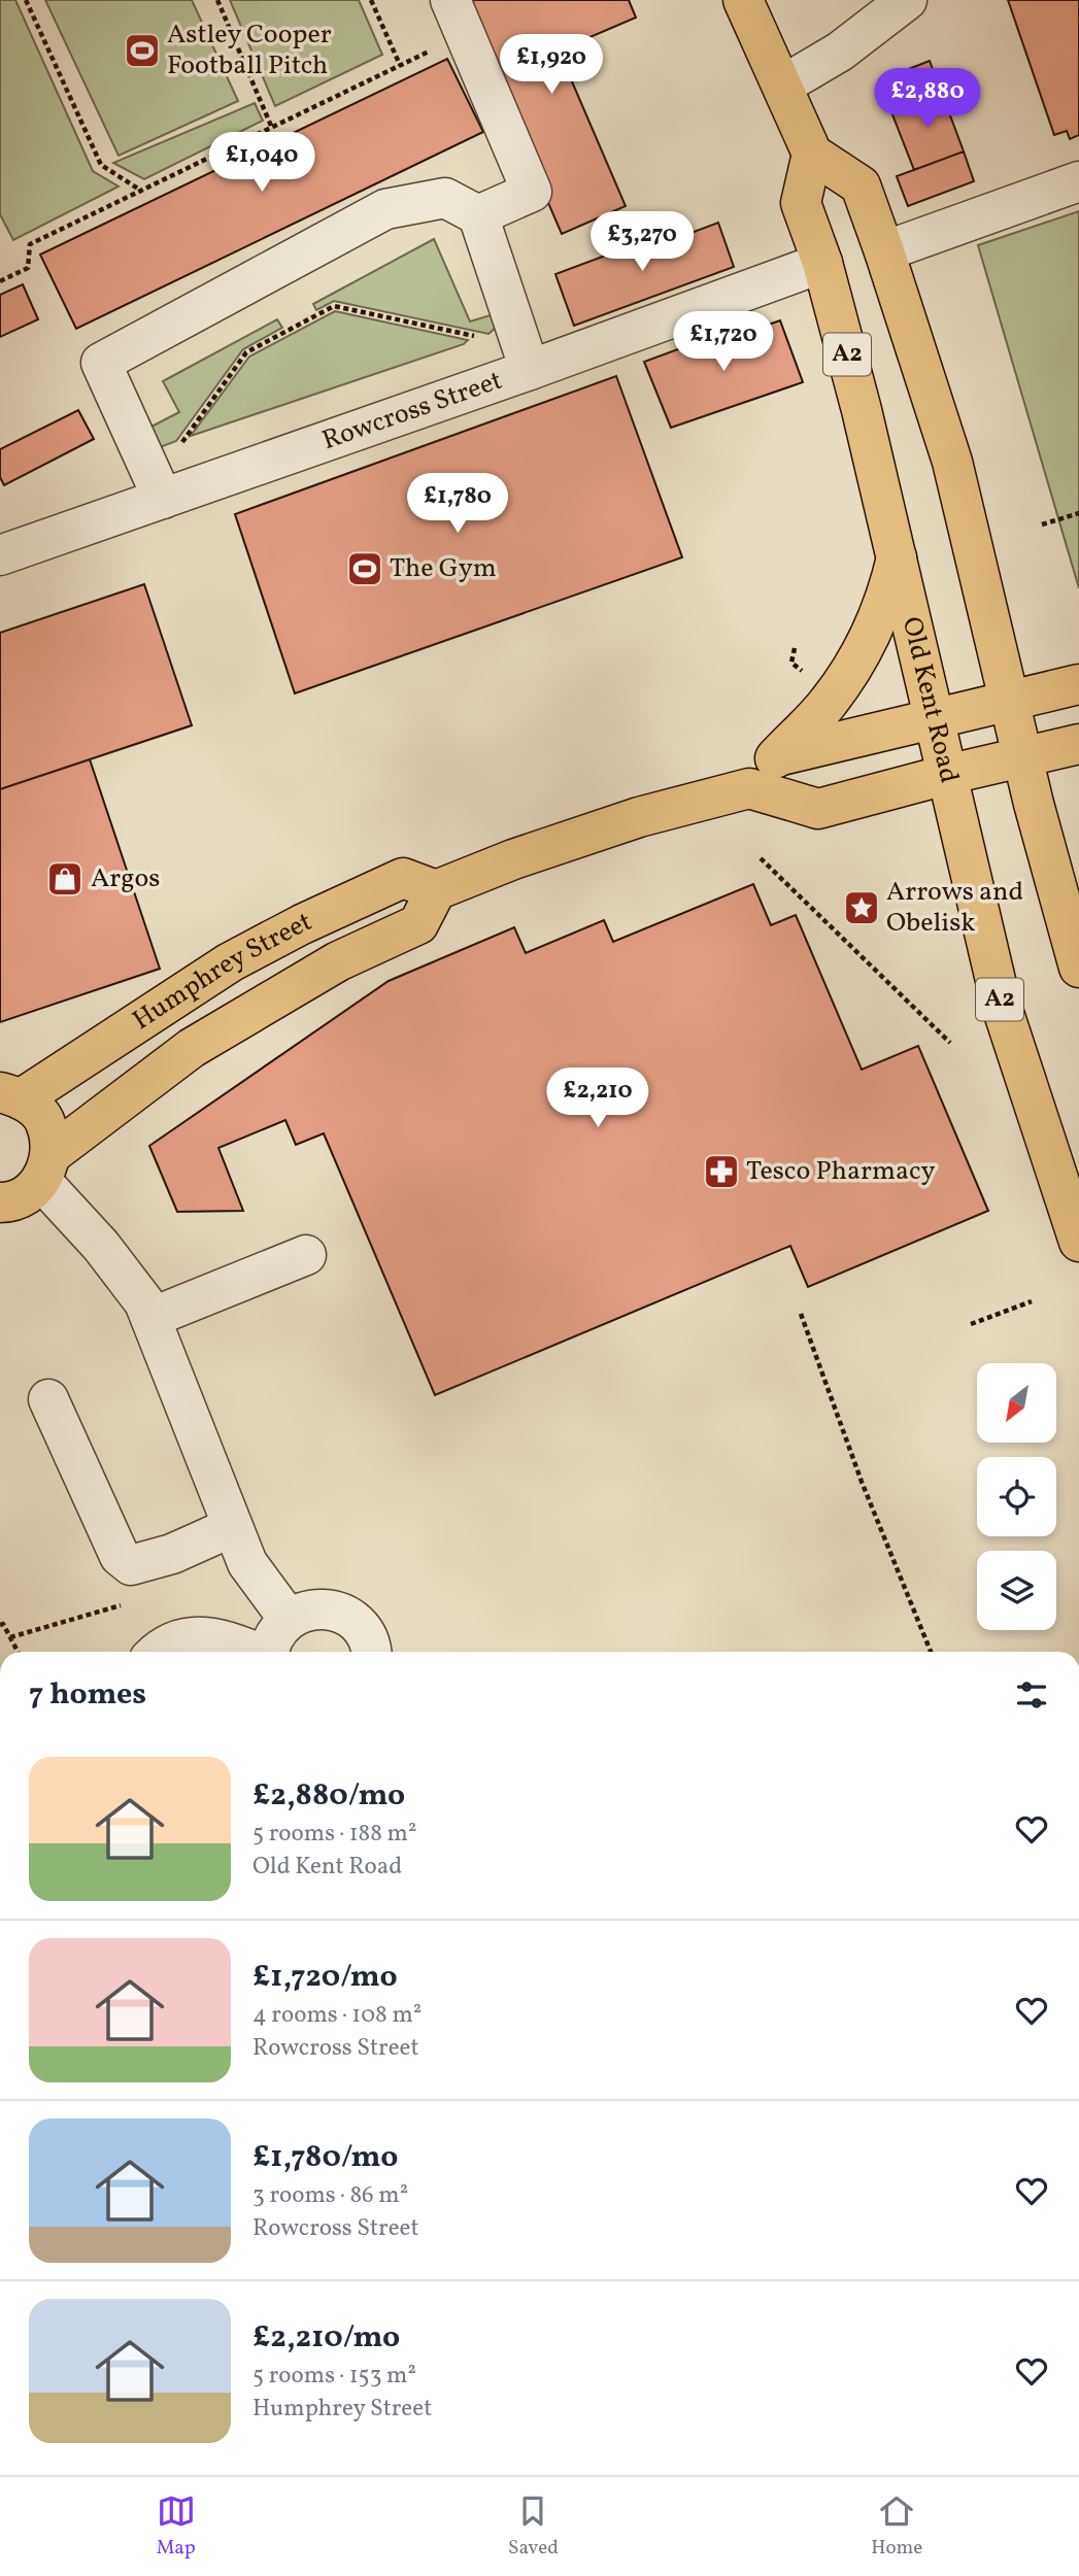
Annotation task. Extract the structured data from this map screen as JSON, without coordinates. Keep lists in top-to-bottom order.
{
  "streets": {
    "main road": ["A2", "Old Kent Road", "Humphrey Street"],
    "street": ["Rowcross Street"]
  },
  "crossings": [
    ["A2", "Old Kent Road"],
    ["Rowcross Street", "Old Kent Road"]
  ],
  "places": {
    "sports": ["Astley Cooper Football Pitch", "The Gym"],
    "shop": ["Argos"],
    "place": ["Arrows and Obelisk"],
    "pharmacy": ["Tesco Pharmacy"]
  },
  "north": "bottom left",
  "page": {
    "price": [
      "£1,920",
      "£2,880",
      "£1,040",
      "£3,270",
      "£1,720",
      "£1,780",
      "£2,210"
    ],
    "heading": "7 homes",
    "list": [
      {
        "name": "£2,880/mo",
        "note": "5 rooms · 188 m² · Old Kent Road"
      },
      {
        "name": "£1,720/mo",
        "note": "4 rooms · 108 m² · Rowcross Street"
      },
      {
        "name": "£1,780/mo",
        "note": "3 rooms · 86 m² · Rowcross Street"
      },
      {
        "name": "£2,210/mo",
        "note": "5 rooms · 153 m² · Humphrey Street"
      }
    ],
    "tabs": ["Map", "Saved", "Home"]
  }
}
